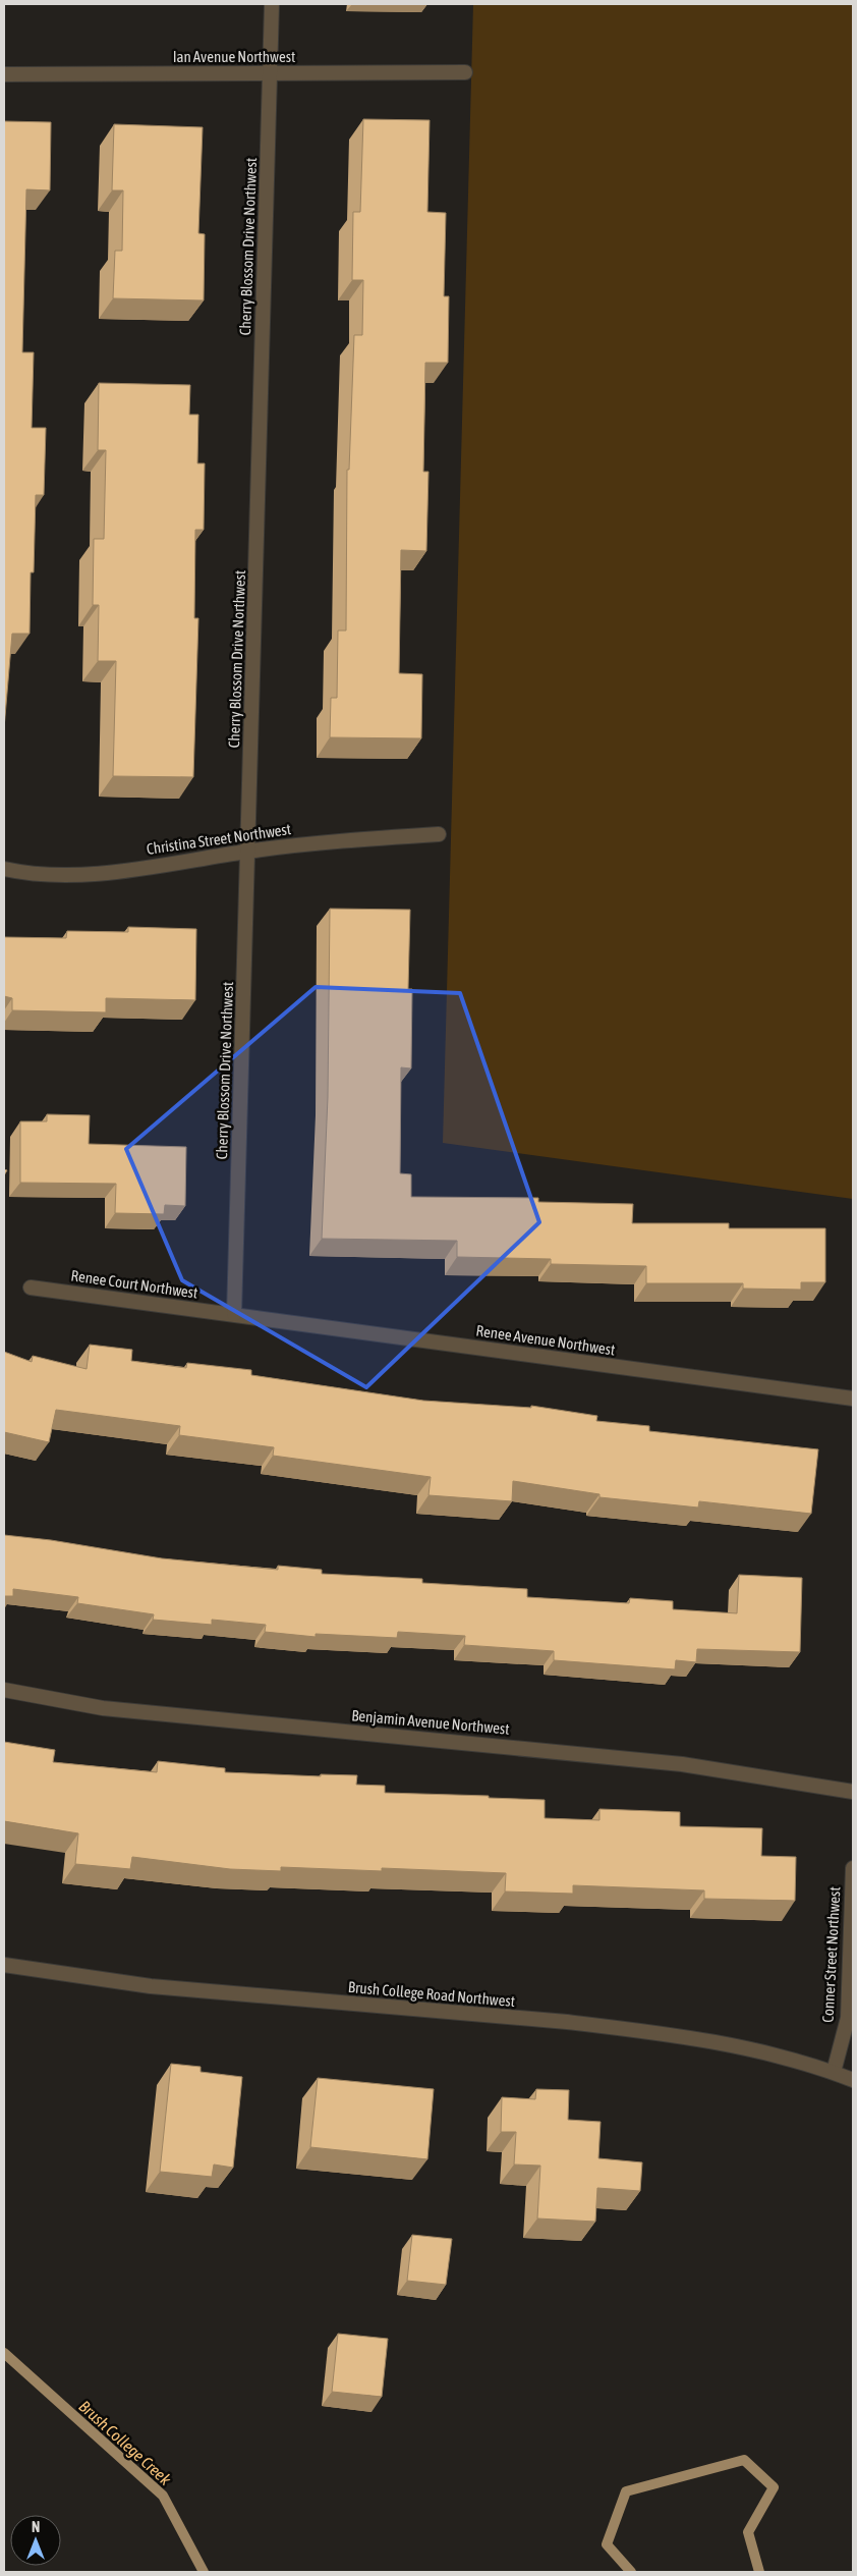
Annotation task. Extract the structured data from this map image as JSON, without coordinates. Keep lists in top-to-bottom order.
{
  "streets": {
    "street": [
      "Ian Avenue Northwest",
      "Cherry Blossom Drive Northwest",
      "Christina Street Northwest",
      "Renee Court Northwest",
      "Renee Avenue Northwest",
      "Benjamin Avenue Northwest",
      "Conner Street Northwest",
      "Brush College Road Northwest"
    ]
  },
  "crossings": [
    ["Ian Avenue Northwest", "Cherry Blossom Drive Northwest"],
    ["Cherry Blossom Drive Northwest", "Christina Street Northwest"],
    ["Cherry Blossom Drive Northwest", "Renee Court Northwest"],
    ["Cherry Blossom Drive Northwest", "Renee Avenue Northwest"],
    ["Renee Court Northwest", "Renee Avenue Northwest"],
    ["Conner Street Northwest", "Brush College Road Northwest"]
  ],
  "water": ["Brush College Creek"],
  "north": "top"
}
